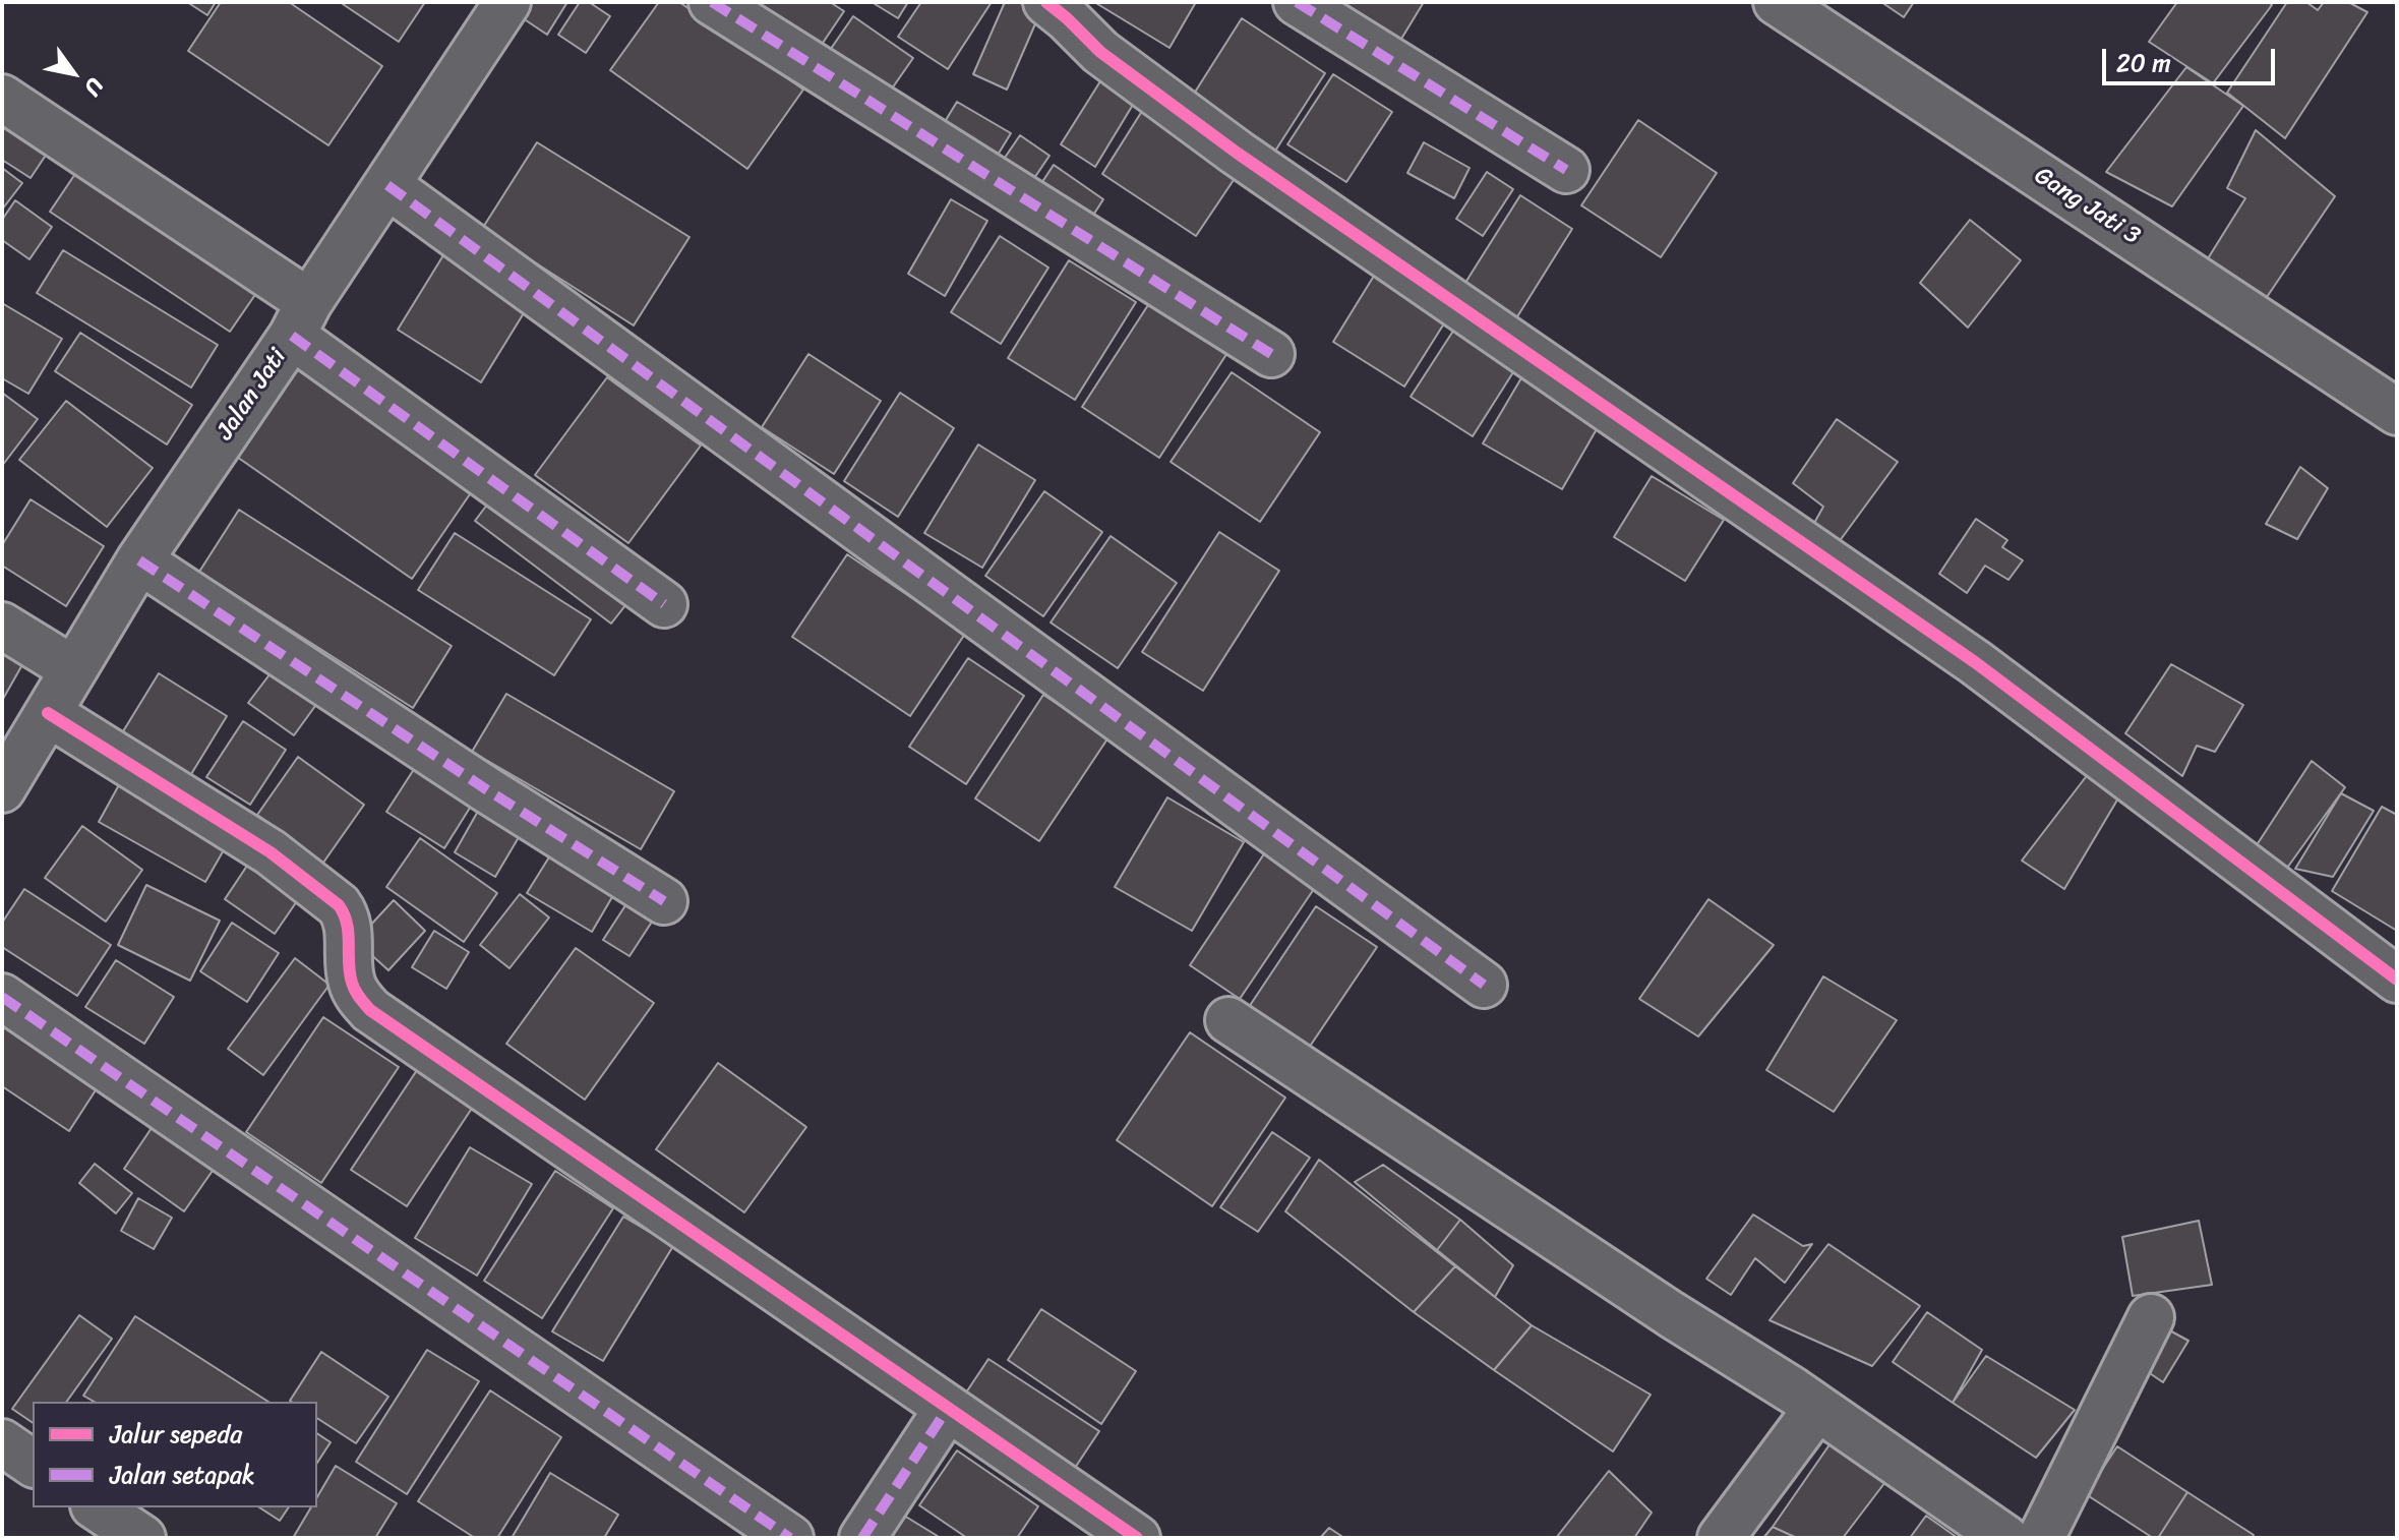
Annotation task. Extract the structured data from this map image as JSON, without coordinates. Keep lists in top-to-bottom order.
{
  "streets": {
    "street": ["Gang Jati 3", "Jalan Jati"]
  },
  "legend": ["Jalur sepeda", "Jalan setapak"],
  "scale_bar": "20 m",
  "north": "bottom right"
}
